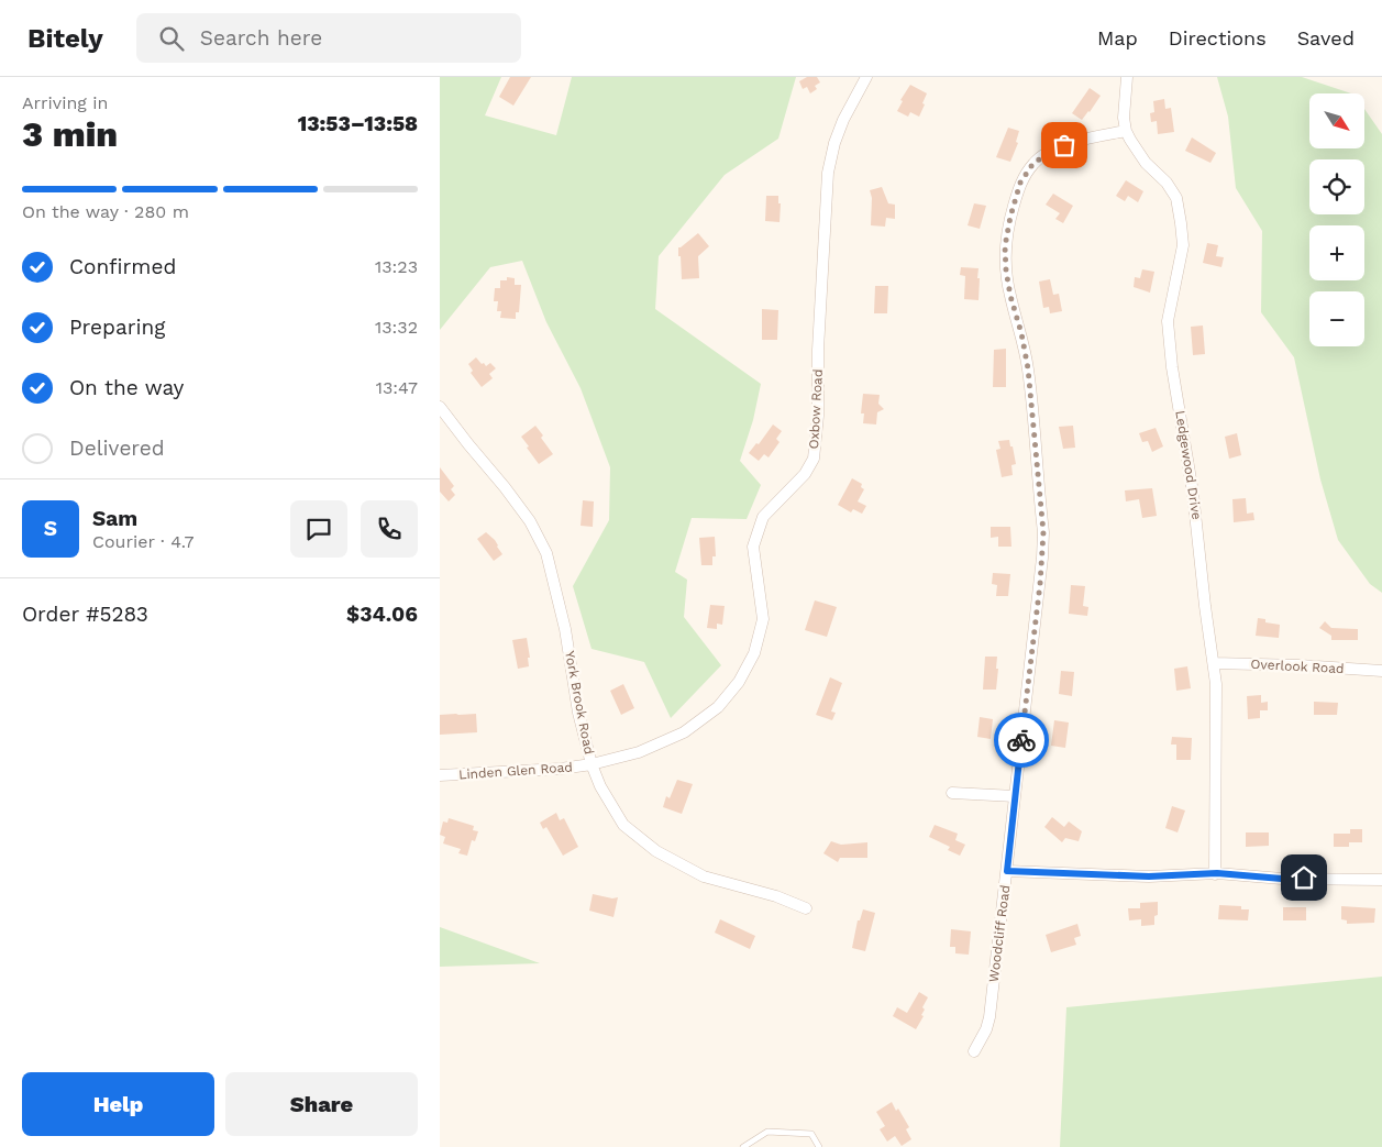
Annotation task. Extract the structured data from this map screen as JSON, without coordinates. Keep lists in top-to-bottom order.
{
  "streets": {
    "street": [
      "Oxbow Road",
      "Ledgewood Drive",
      "Overlook Road",
      "York Brook Road",
      "Linden Glen Road",
      "Woodcliff Road"
    ]
  },
  "crossings": [
    ["Oxbow Road", "York Brook Road"],
    ["Oxbow Road", "Linden Glen Road"],
    ["Ledgewood Drive", "Overlook Road"],
    ["Ledgewood Drive", "Woodcliff Road"],
    ["York Brook Road", "Linden Glen Road"]
  ],
  "north": "bottom right",
  "page": {
    "header": "Bitely",
    "search": "Search here",
    "nav": ["Map", "Directions", "Saved"],
    "heading": ["3 min", "Arriving in", "13:53–13:58"],
    "panel": [
      "Sam",
      "Courier · 4.7",
      "Order #5283",
      "$34.06"
    ],
    "map_buttons": ["+", "−"],
    "bar": "On the way · 280 m",
    "list": [
      ["Confirmed", "13:23"],
      ["Preparing", "13:32"],
      ["On the way", "13:47"],
      "Delivered"
    ],
    "round": "S",
    "buttons": ["Help", "Share"]
  }
}
